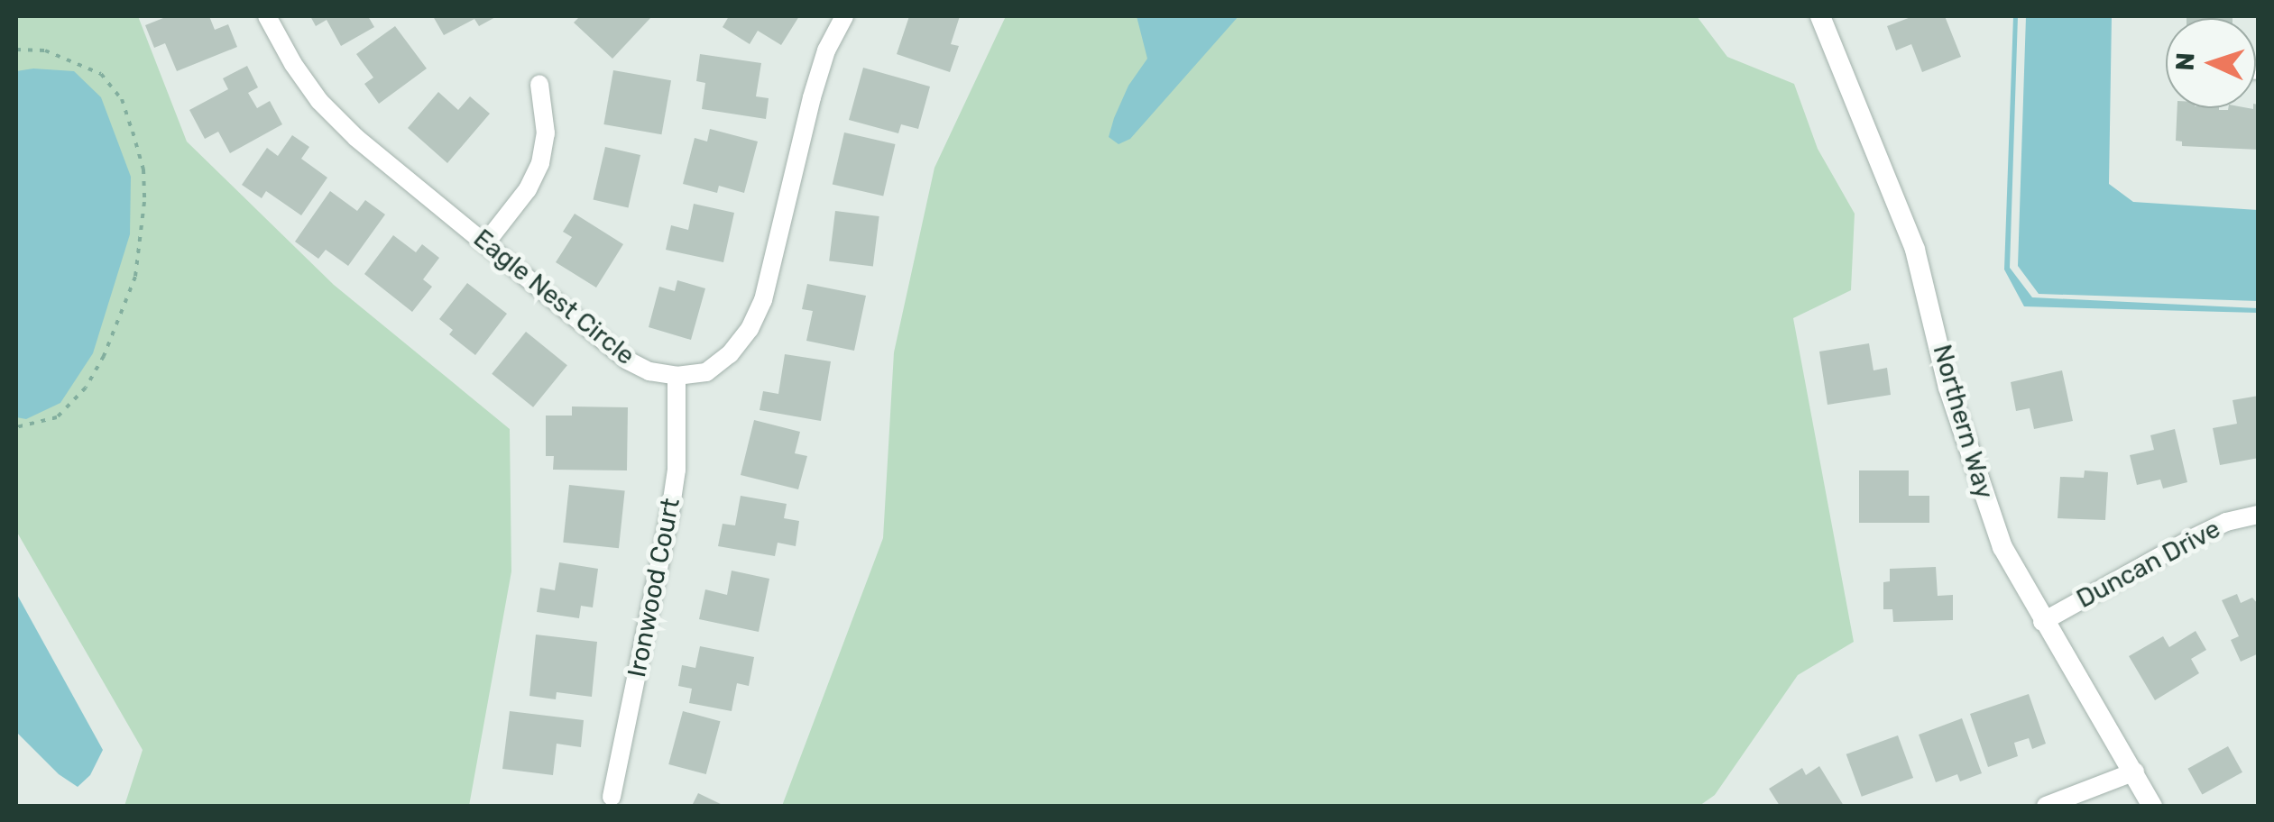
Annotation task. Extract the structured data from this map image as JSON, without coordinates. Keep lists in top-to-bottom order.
{
  "streets": {
    "street": [
      "Eagle Nest Circle",
      "Northern Way",
      "Duncan Drive",
      "Ironwood Court"
    ]
  },
  "crossings": [
    ["Eagle Nest Circle", "Ironwood Court"],
    ["Northern Way", "Duncan Drive"]
  ],
  "north": "left"
}
